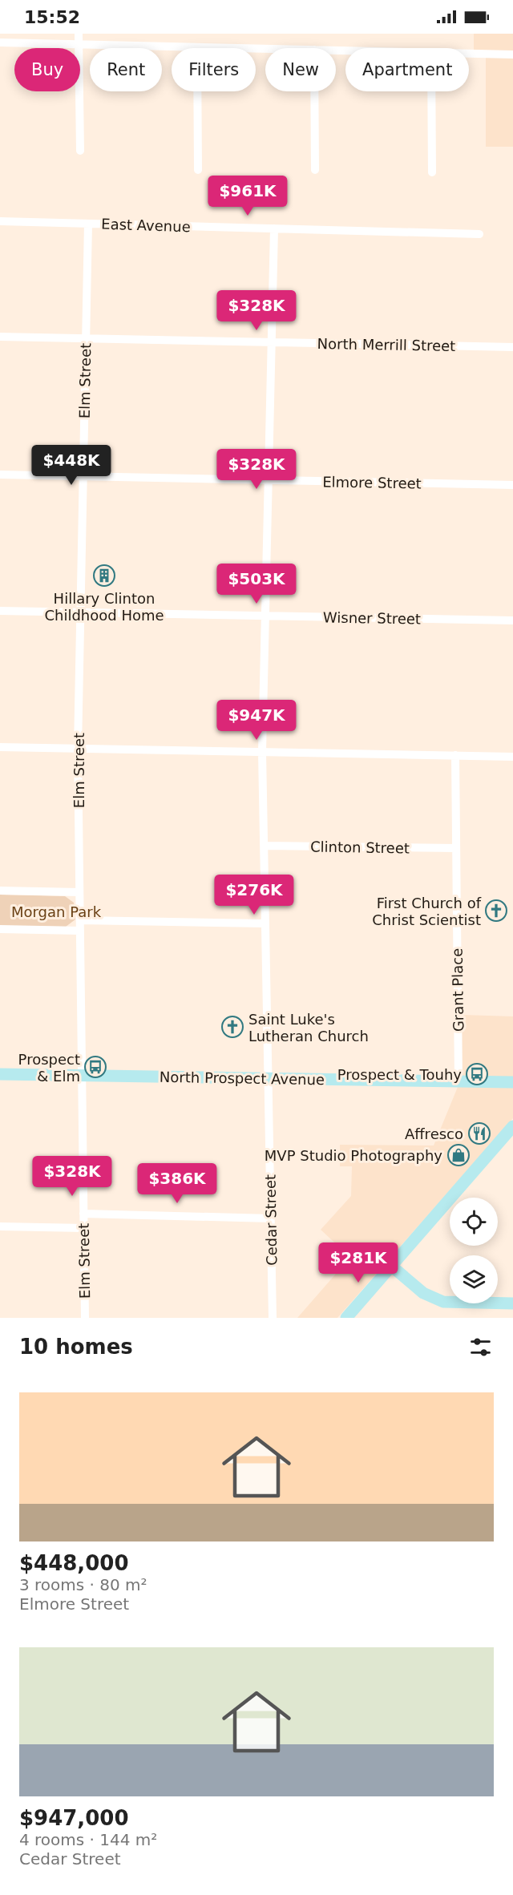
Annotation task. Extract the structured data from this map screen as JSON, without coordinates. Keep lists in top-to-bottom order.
{
  "streets": {
    "street": [
      "East Avenue",
      "North Merrill Street",
      "Elm Street",
      "Elmore Street",
      "Wisner Street",
      "Clinton Street",
      "Grant Place",
      "North Prospect Avenue",
      "Cedar Street"
    ]
  },
  "crossings": [
    ["East Avenue", "Elm Street"],
    ["East Avenue", "Cedar Street"],
    ["North Merrill Street", "Elm Street"],
    ["North Merrill Street", "Cedar Street"],
    ["Elm Street", "Elmore Street"],
    ["Elm Street", "Wisner Street"],
    ["Elm Street", "North Prospect Avenue"],
    ["Elmore Street", "Cedar Street"],
    ["Wisner Street", "Cedar Street"],
    ["Clinton Street", "Grant Place"],
    ["Clinton Street", "Cedar Street"],
    ["Grant Place", "North Prospect Avenue"],
    ["North Prospect Avenue", "Cedar Street"]
  ],
  "parks": ["Morgan Park"],
  "places": {
    "building": ["Hillary Clinton Childhood Home"],
    "church": ["First Church of Christ Scientist", "Saint Luke's Lutheran Church"],
    "bus stop": ["Prospect & Elm", "Prospect & Touhy"],
    "restaurant": ["Affresco"],
    "shop": ["MVP Studio Photography"]
  },
  "page": {
    "status": "15:52",
    "chip": [
      "Buy",
      "Rent",
      "Filters",
      "New",
      "Apartment"
    ],
    "price": [
      "$961K",
      "$328K",
      "$448K",
      "$328K",
      "$503K",
      "$947K",
      "$276K",
      "$328K",
      "$386K",
      "$281K"
    ],
    "heading": "10 homes",
    "list": [
      {
        "name": "$448,000",
        "note": "3 rooms · 80 m² · Elmore Street"
      },
      {
        "name": "$947,000",
        "note": "4 rooms · 144 m² · Cedar Street"
      }
    ]
  }
}
